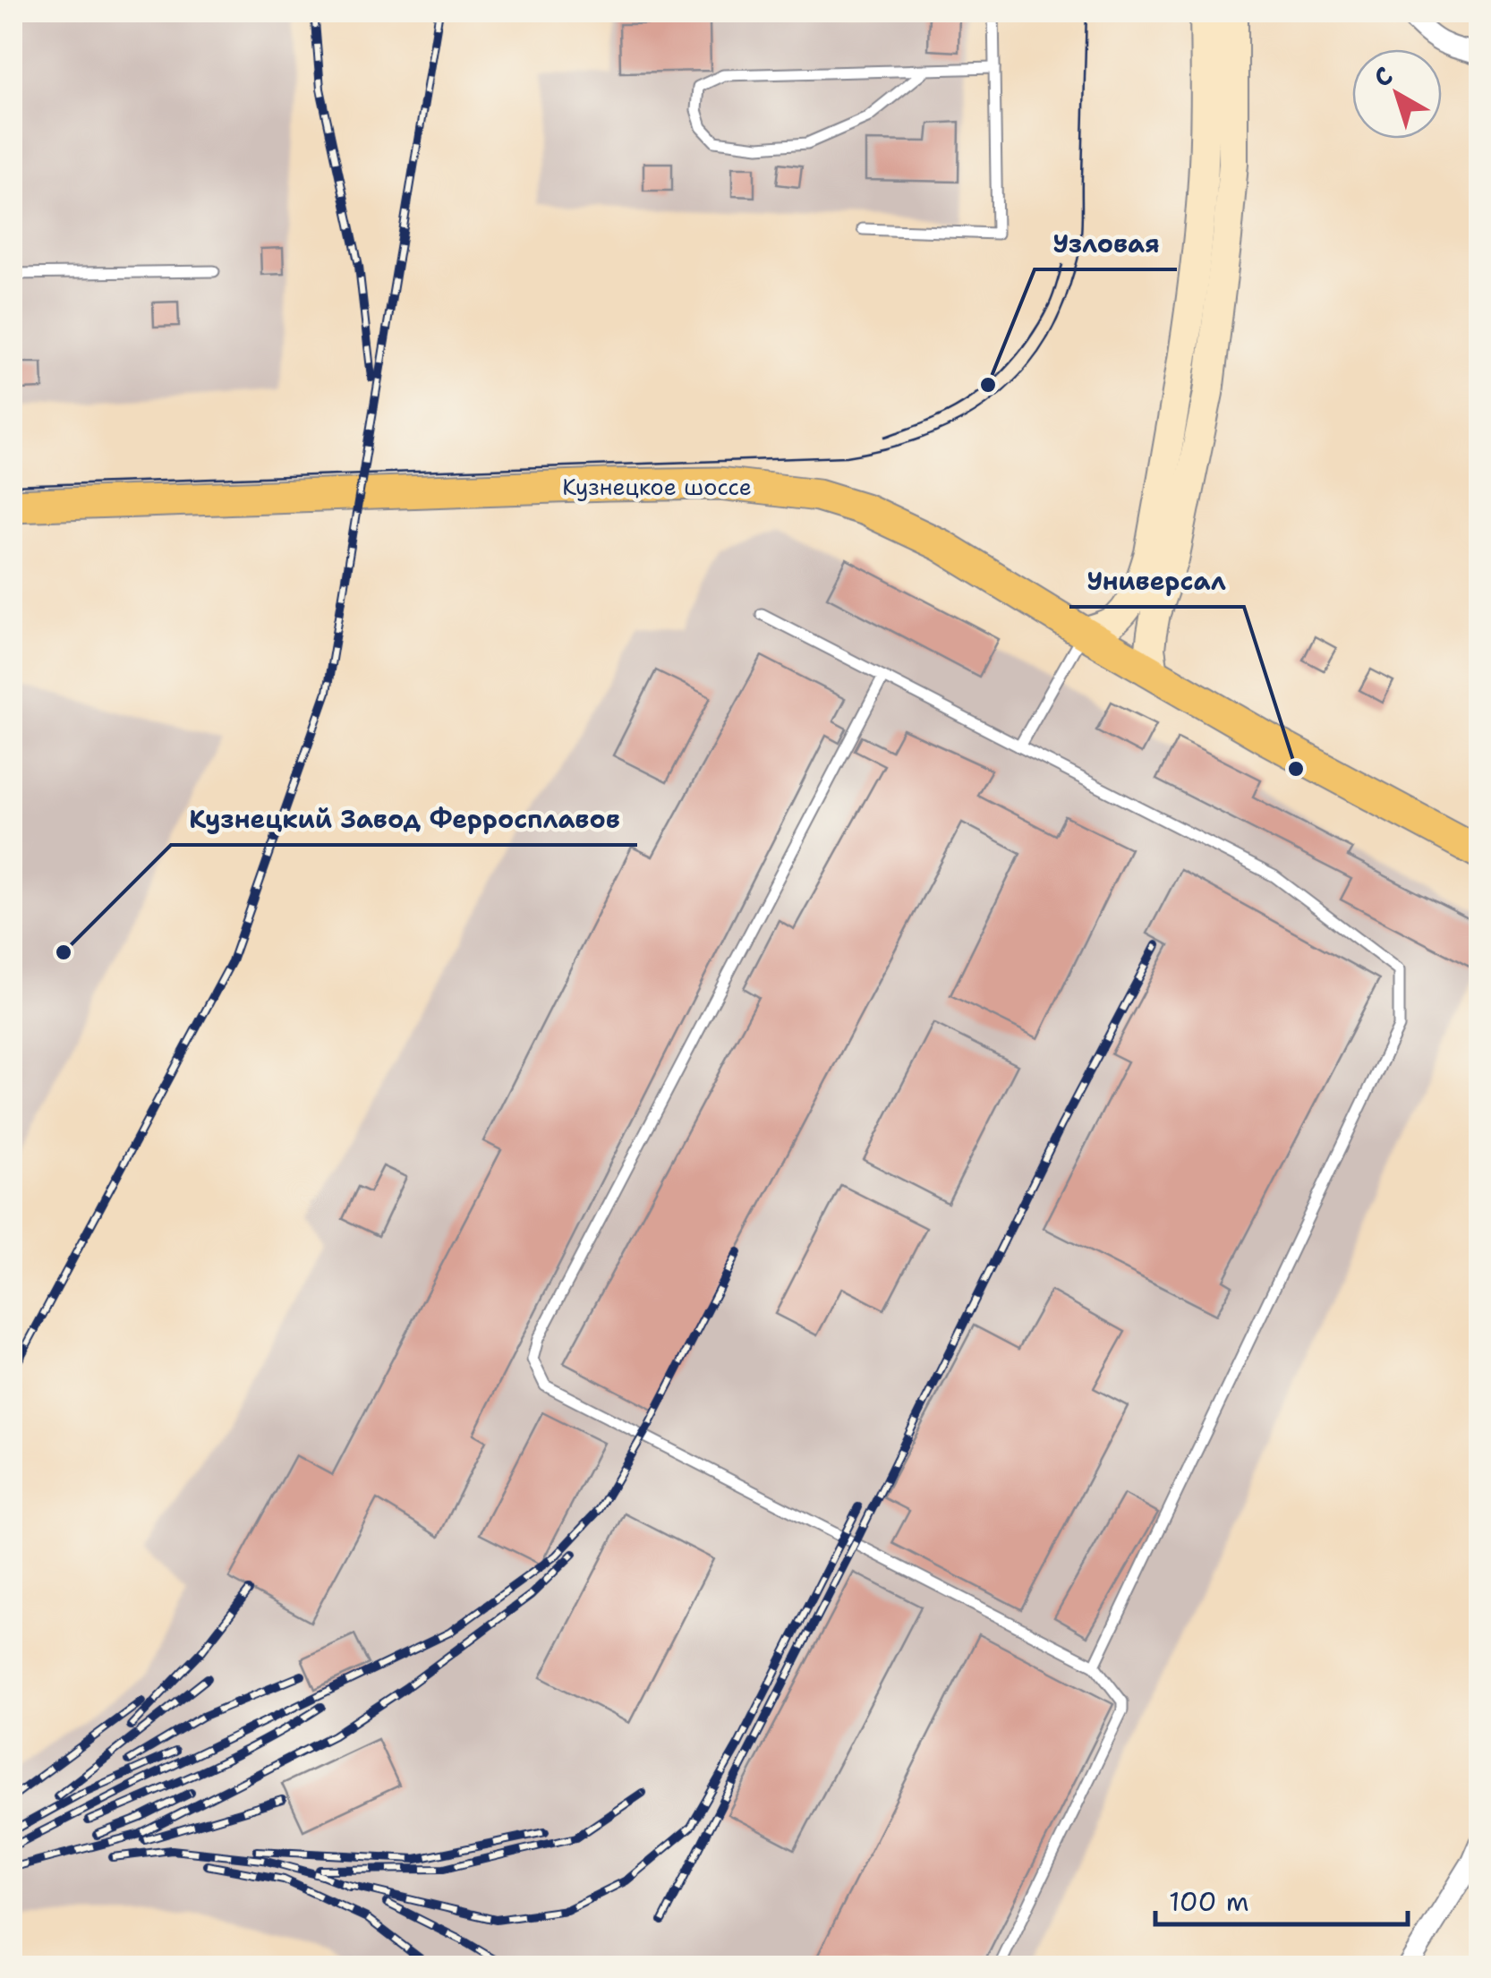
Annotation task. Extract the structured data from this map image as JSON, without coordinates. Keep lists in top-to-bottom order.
{
  "streets": {
    "main road": ["Кузнецкое шоссе"]
  },
  "places": ["Узловая", "Универсал", "Кузнецкий Завод Ферросплавов"],
  "scale_bar": "100 m",
  "north": "top left"
}
